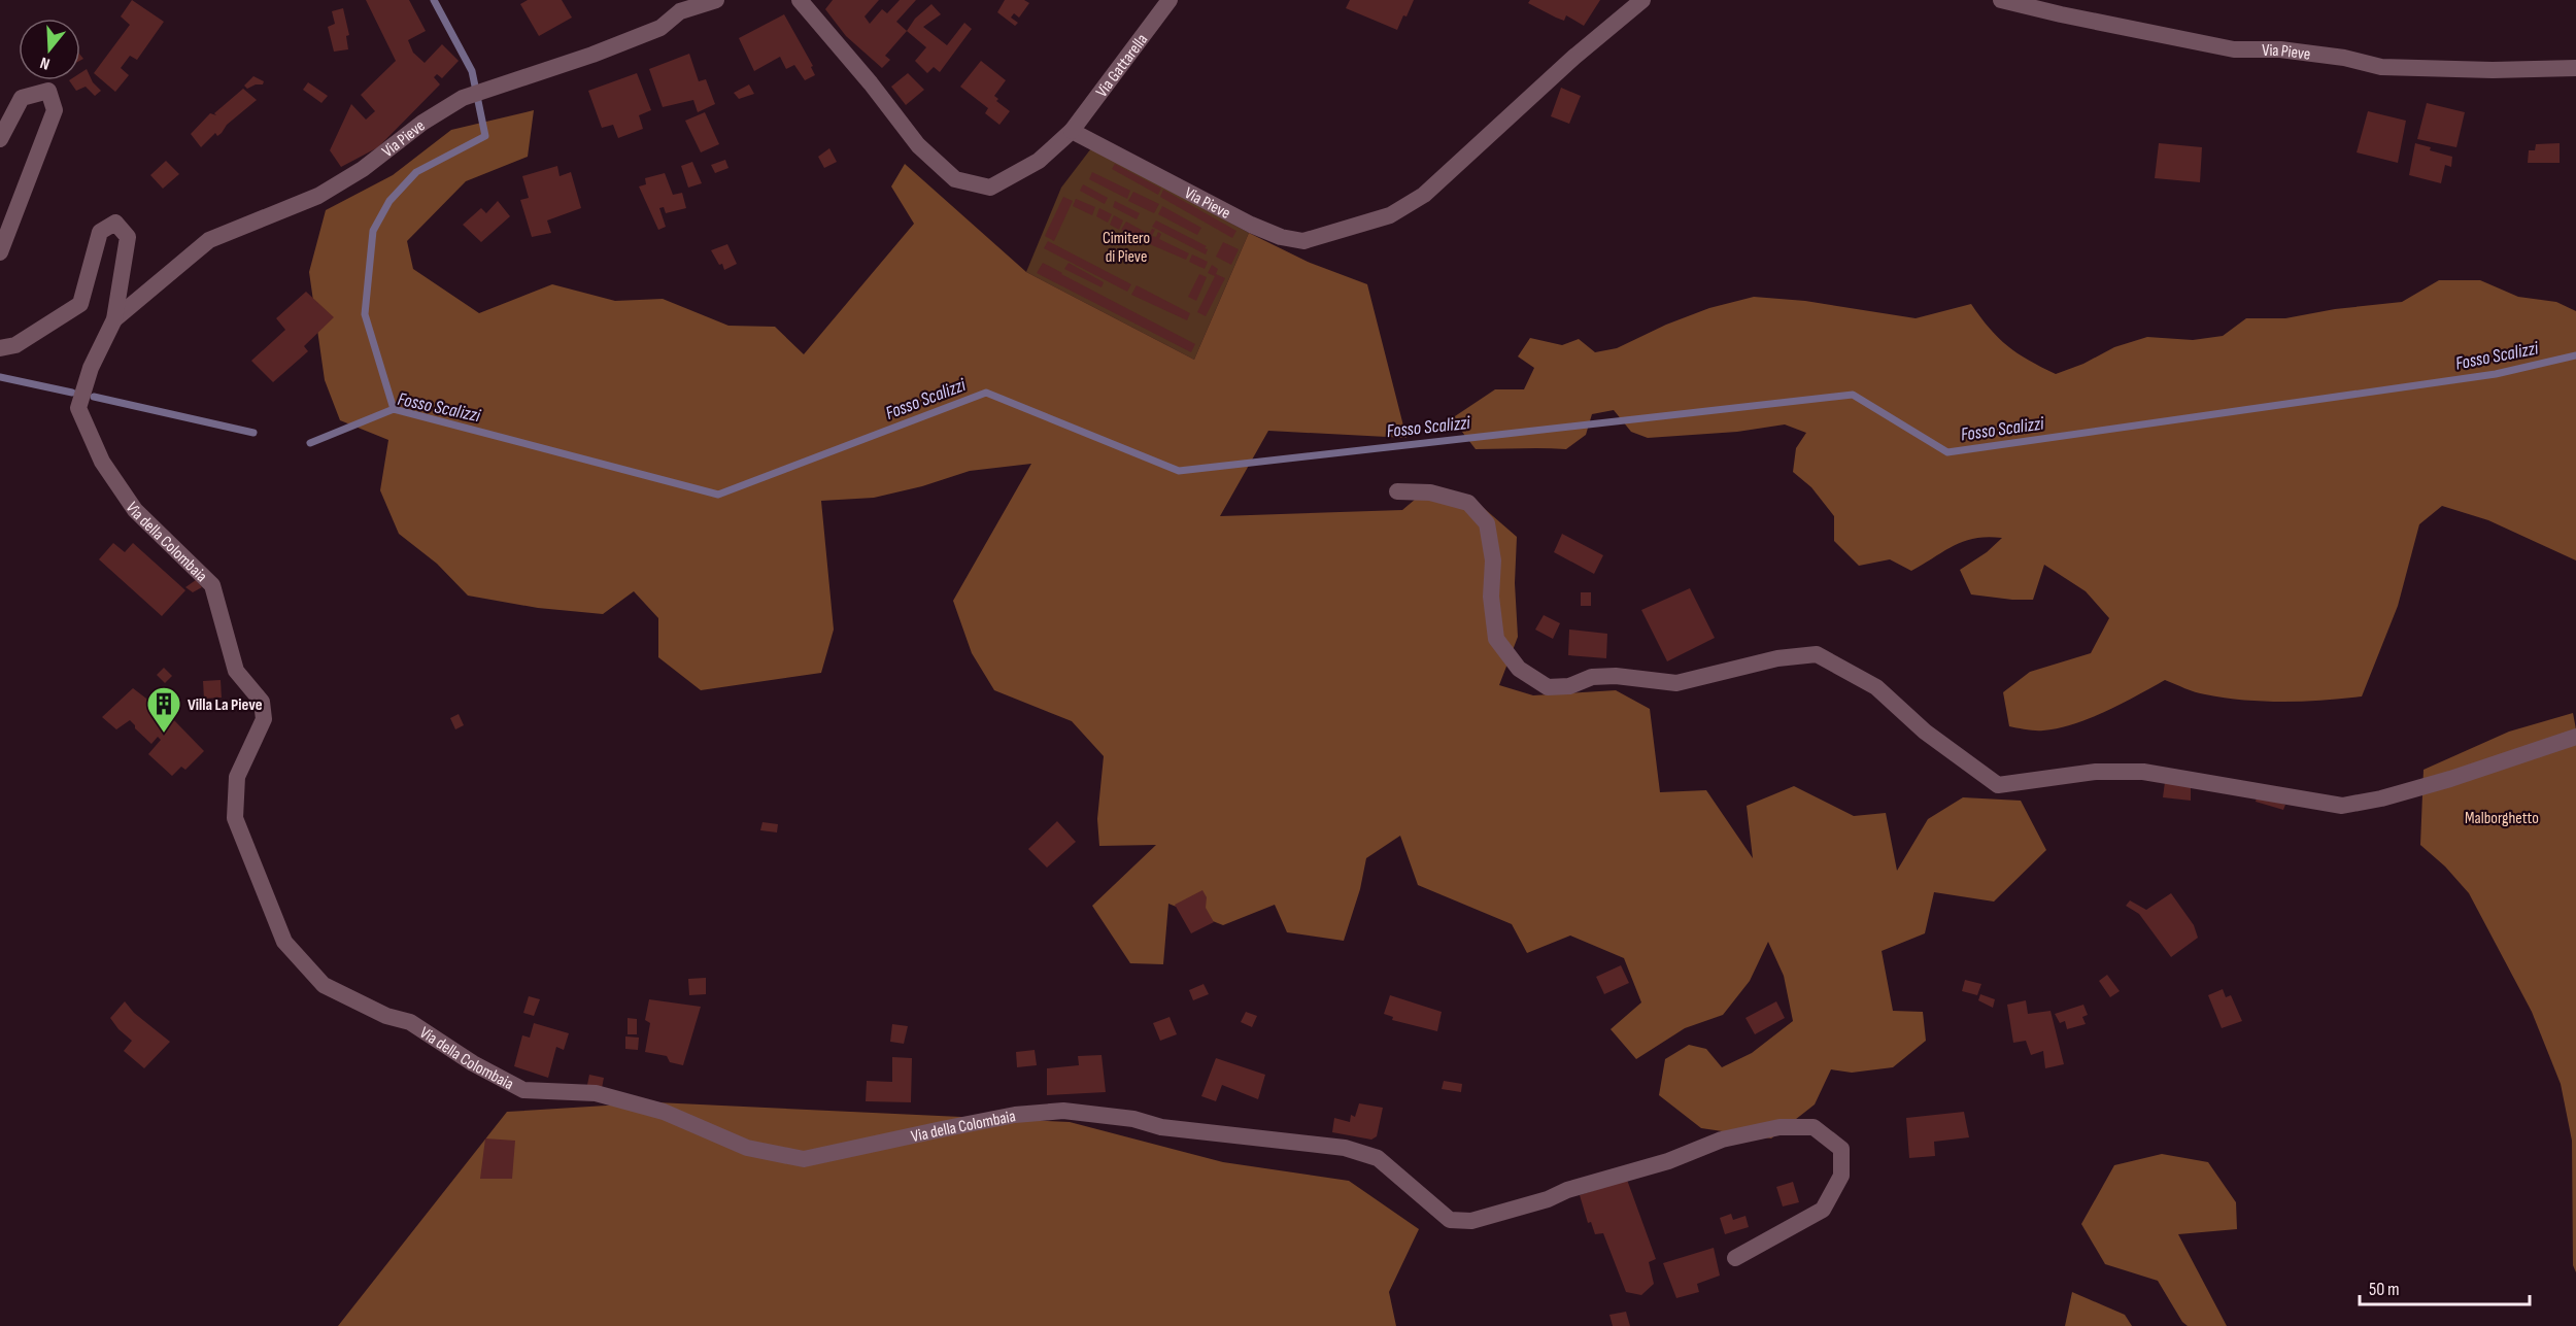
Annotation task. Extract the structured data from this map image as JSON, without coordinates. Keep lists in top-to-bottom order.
{
  "streets": {
    "street": ["Via Pieve", "Via Gattarella", "Via della Colombaia"]
  },
  "crossings": [
    ["Via Pieve", "Via Gattarella"],
    ["Via Pieve", "Via della Colombaia"]
  ],
  "water": ["Fosso Scalizzi"],
  "parks": ["Cimitero di Pieve", "Malborghetto"],
  "places": {
    "building": ["Villa La Pieve"]
  },
  "scale_bar": "50 m",
  "north": "bottom"
}
